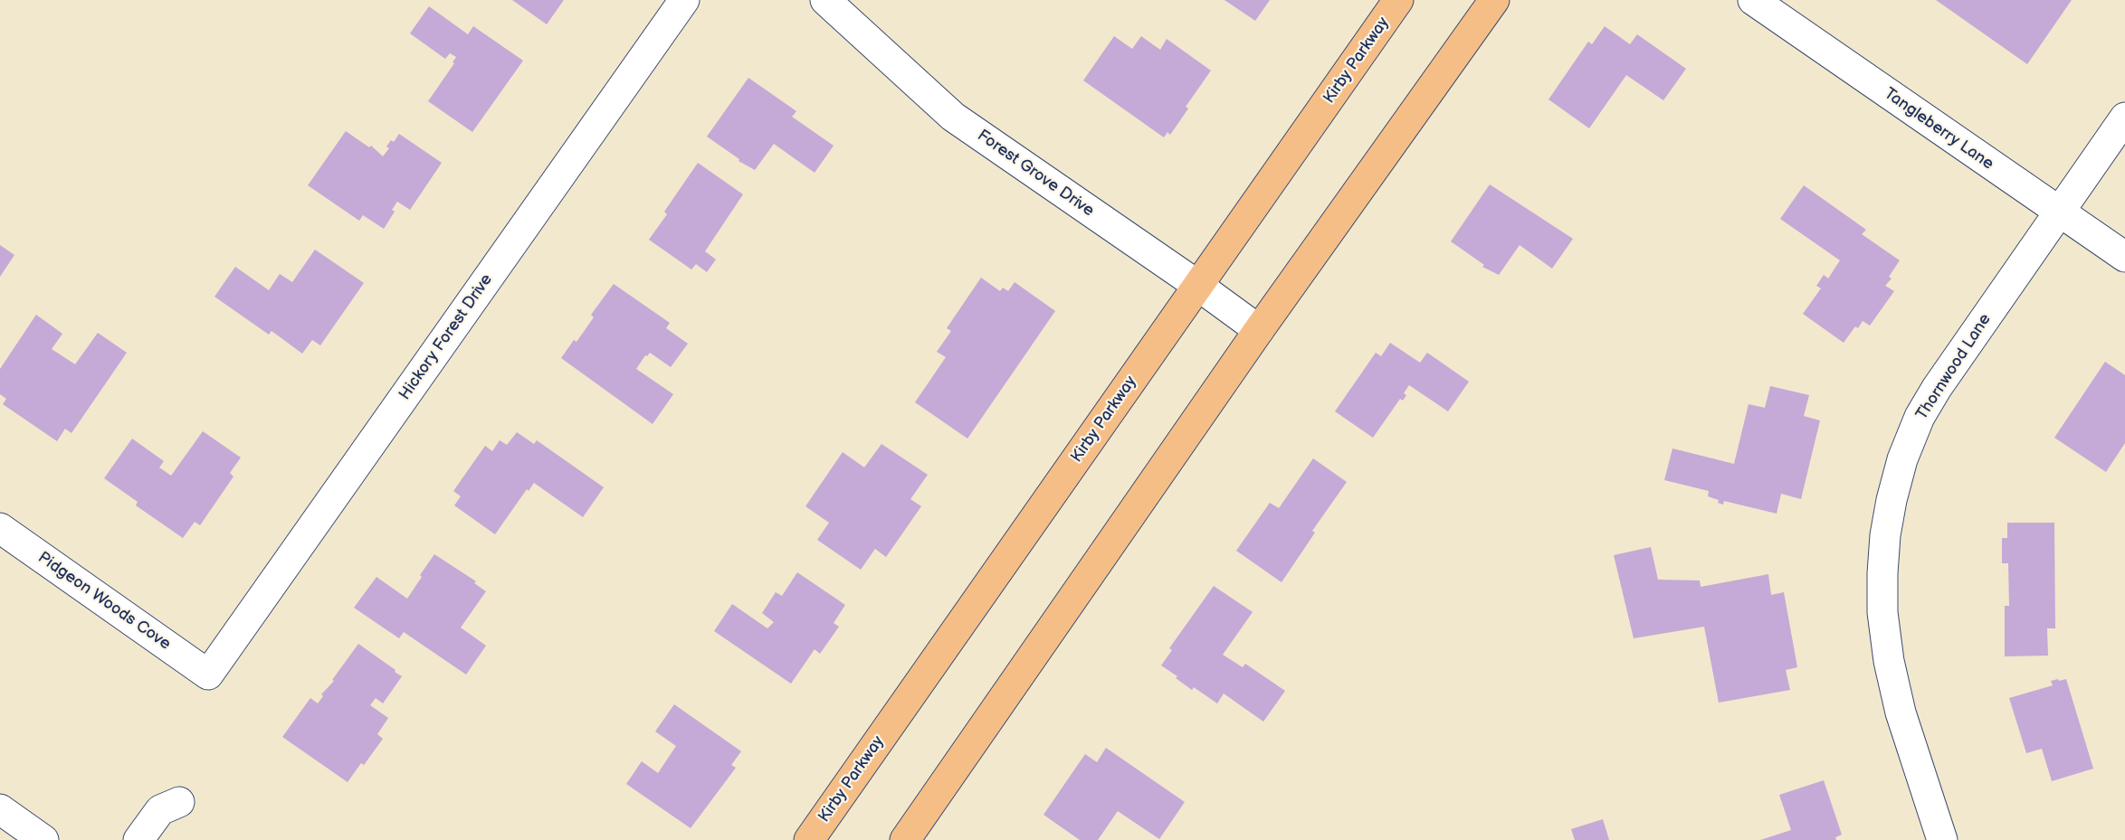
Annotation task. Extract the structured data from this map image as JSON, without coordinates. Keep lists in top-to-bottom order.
{
  "streets": {
    "main road": ["Kirby Parkway"],
    "street": [
      "Tangleberry Lane",
      "Forest Grove Drive",
      "Hickory Forest Drive",
      "Thornwood Lane",
      "Pidgeon Woods Cove"
    ]
  },
  "crossings": [
    ["Kirby Parkway", "Forest Grove Drive"],
    ["Tangleberry Lane", "Thornwood Lane"],
    ["Hickory Forest Drive", "Pidgeon Woods Cove"]
  ]
}
